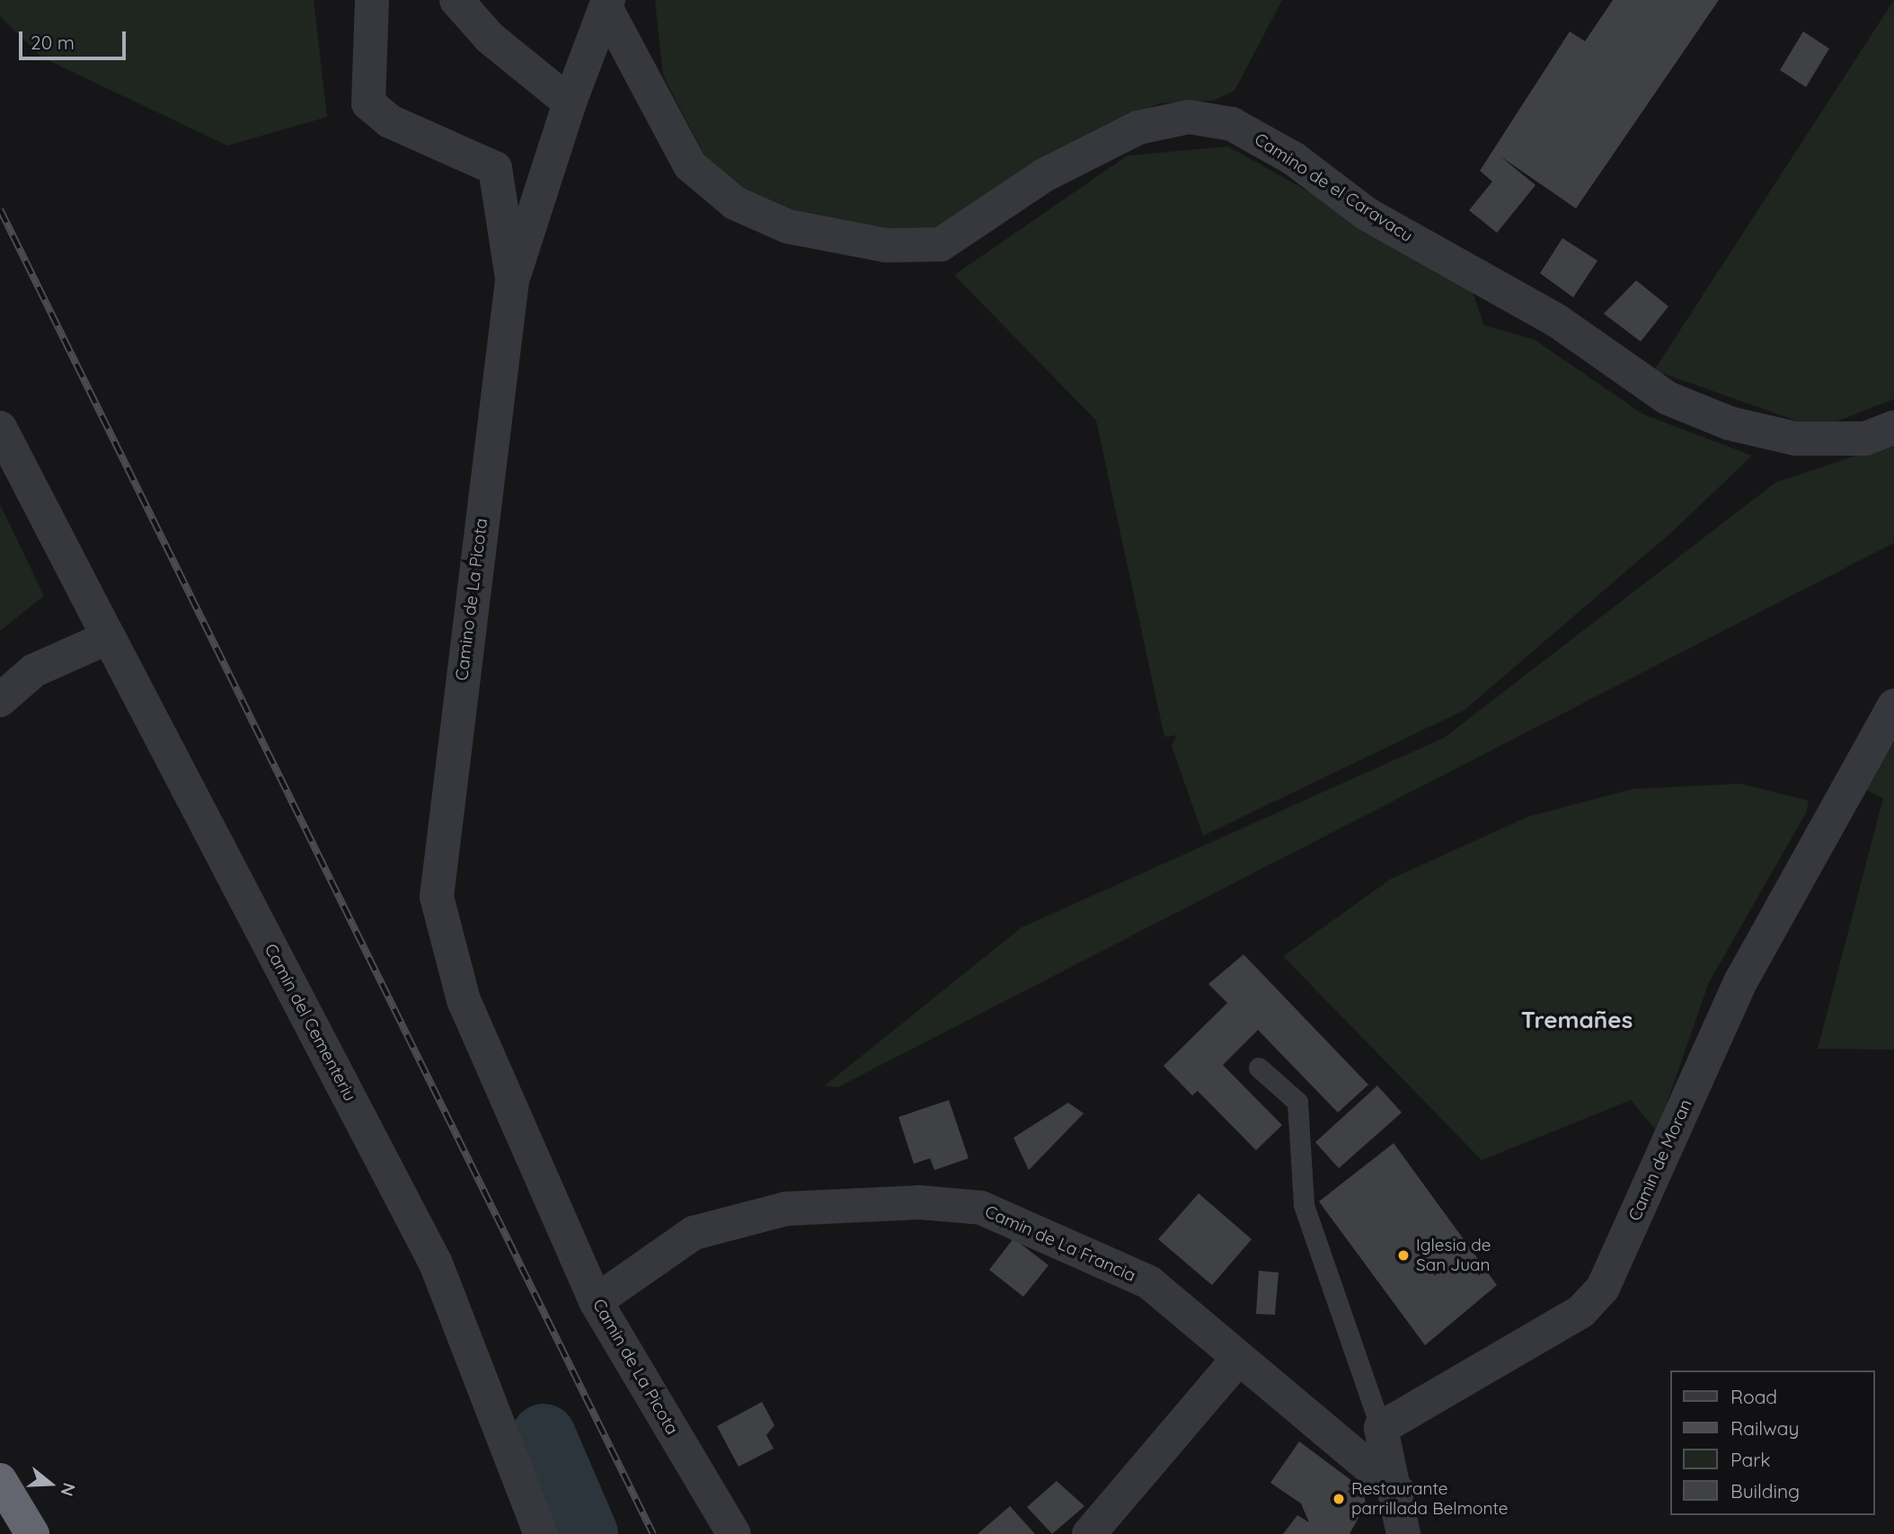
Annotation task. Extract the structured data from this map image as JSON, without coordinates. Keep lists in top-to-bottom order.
{
  "streets": {
    "street": [
      "Camino de el Caravacu",
      "Camino de La Picota",
      "Camín del Cementeriu",
      "Camin de Moran",
      "Camin de La Francia",
      "Camin de La Picota"
    ]
  },
  "crossings": [
    ["Camino de el Caravacu", "Camino de La Picota"],
    ["Camino de La Picota", "Camin de La Picota"],
    ["Camin de La Francia", "Camin de La Picota"]
  ],
  "districts": ["Tremañes"],
  "places": ["Iglesia de San Juan", "Restaurante parrillada Belmonte"],
  "legend": [
    "Road",
    "Railway",
    "Park",
    "Building"
  ],
  "scale_bar": "20 m",
  "north": "right"
}
